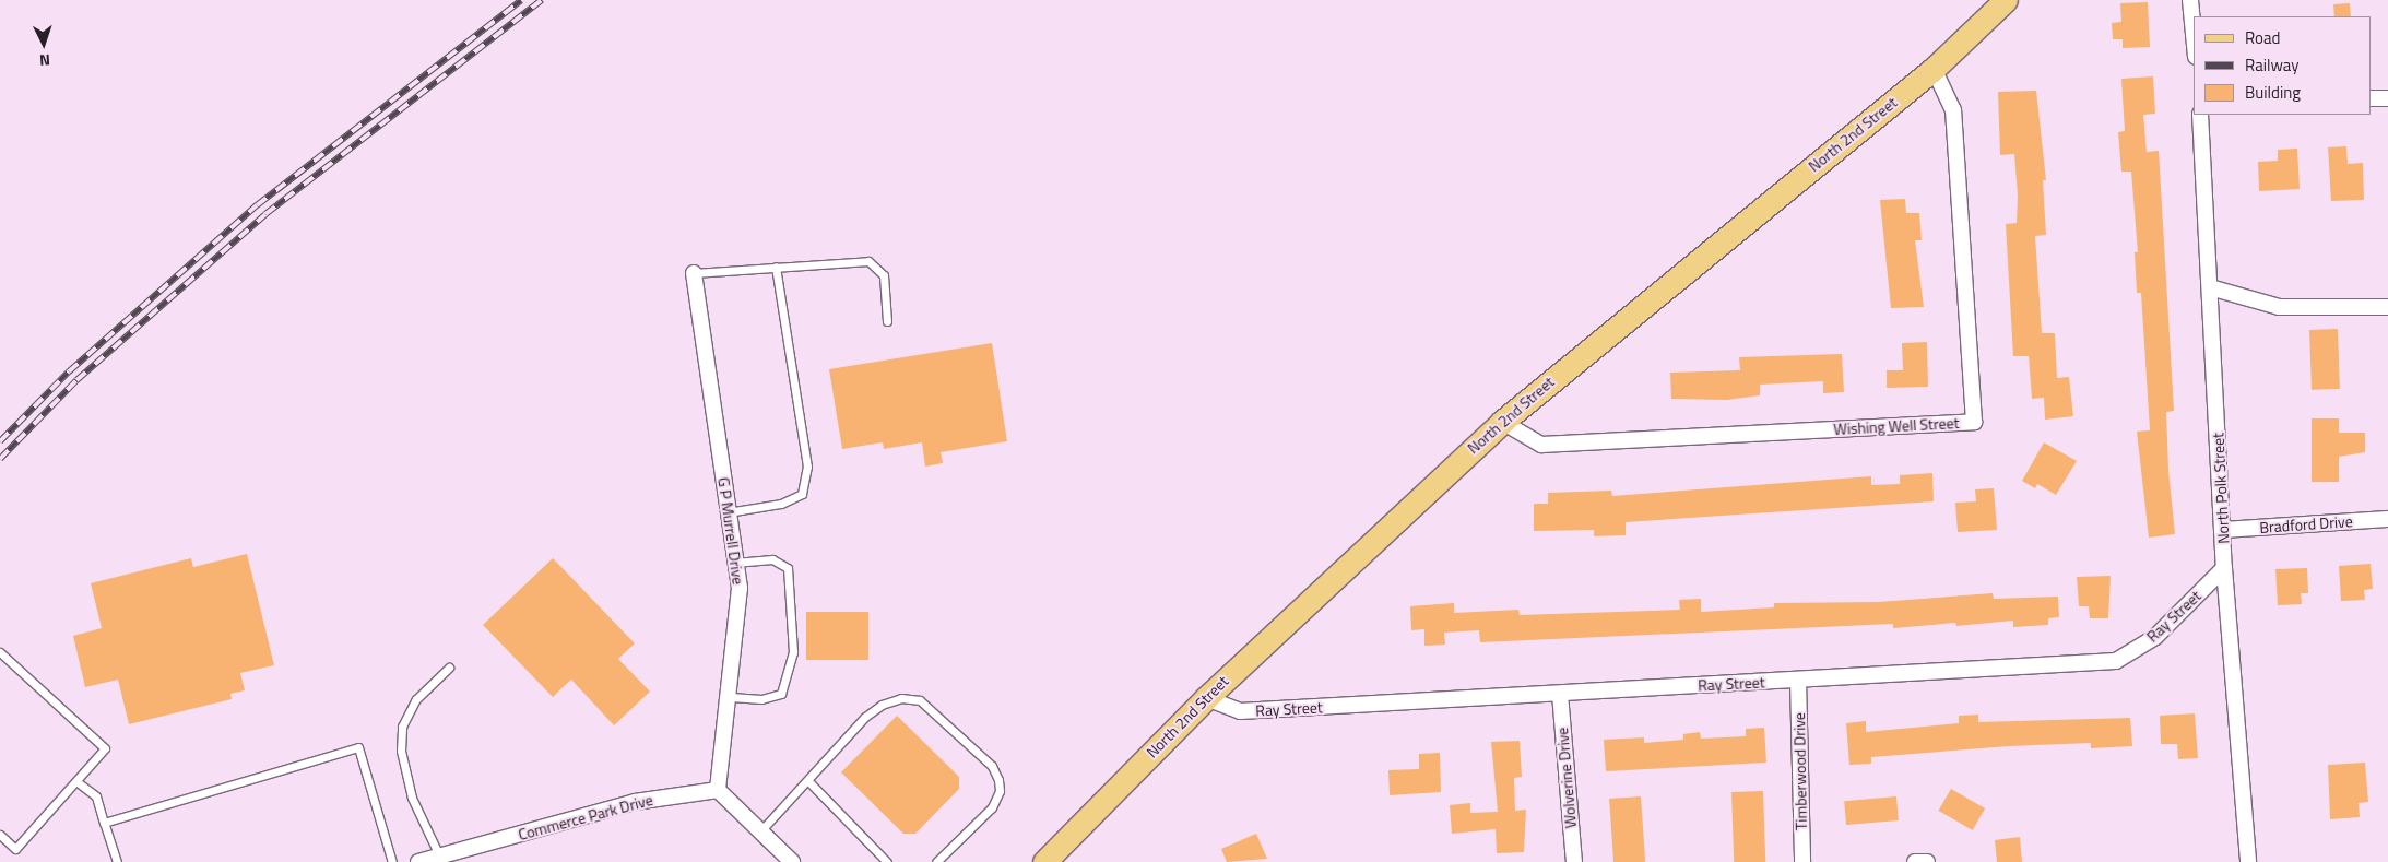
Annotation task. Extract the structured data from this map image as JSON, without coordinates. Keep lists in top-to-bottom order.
{
  "streets": {
    "main road": ["North 2nd Street"],
    "street": [
      "Wishing Well Street",
      "North Polk Street",
      "Bradford Drive",
      "G P Murrell Drive",
      "Ray Street",
      "Timberwood Drive",
      "Wolverine Drive",
      "Commerce Park Drive"
    ]
  },
  "crossings": [
    ["North 2nd Street", "Wishing Well Street"],
    ["North 2nd Street", "Ray Street"],
    ["North Polk Street", "Bradford Drive"],
    ["North Polk Street", "Ray Street"],
    ["G P Murrell Drive", "Commerce Park Drive"],
    ["Ray Street", "Timberwood Drive"],
    ["Ray Street", "Wolverine Drive"]
  ],
  "legend": ["Road", "Railway", "Building"],
  "north": "bottom"
}
